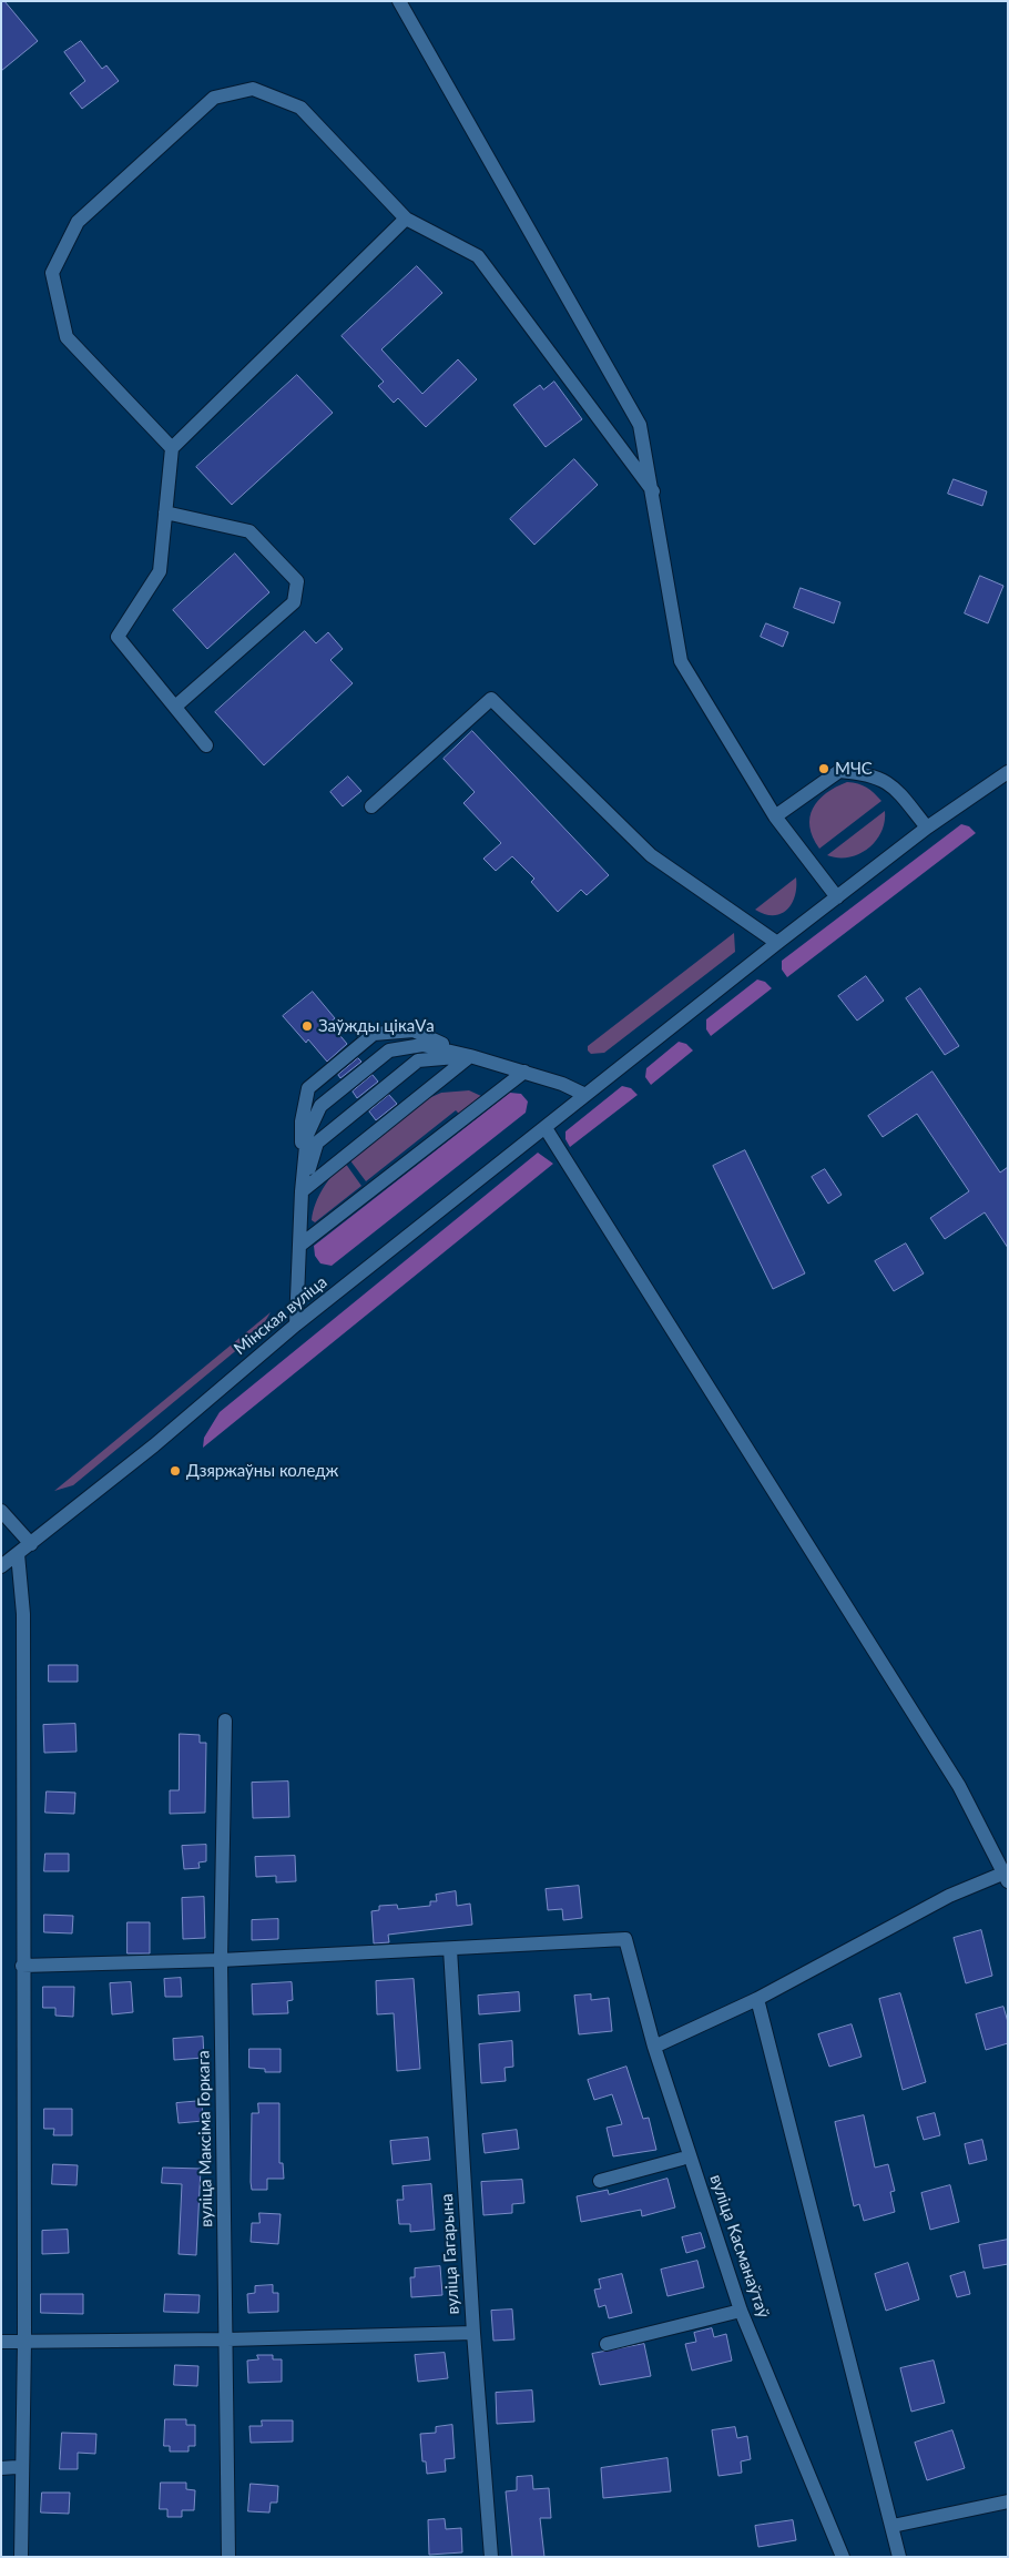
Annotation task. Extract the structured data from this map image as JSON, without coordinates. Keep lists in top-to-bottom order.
{
  "streets": {
    "street": [
      "Мінская вуліца",
      "вуліца Максіма Горкага",
      "вуліца Касманаўтаў",
      "вуліца Гагарына"
    ]
  },
  "crossings": [
    ["вуліца Касманаўтаў", "вуліца Гагарына"]
  ],
  "places": ["МЧС", "Заўжды цікаVа", "Дзяржаўны коледж"]
}
